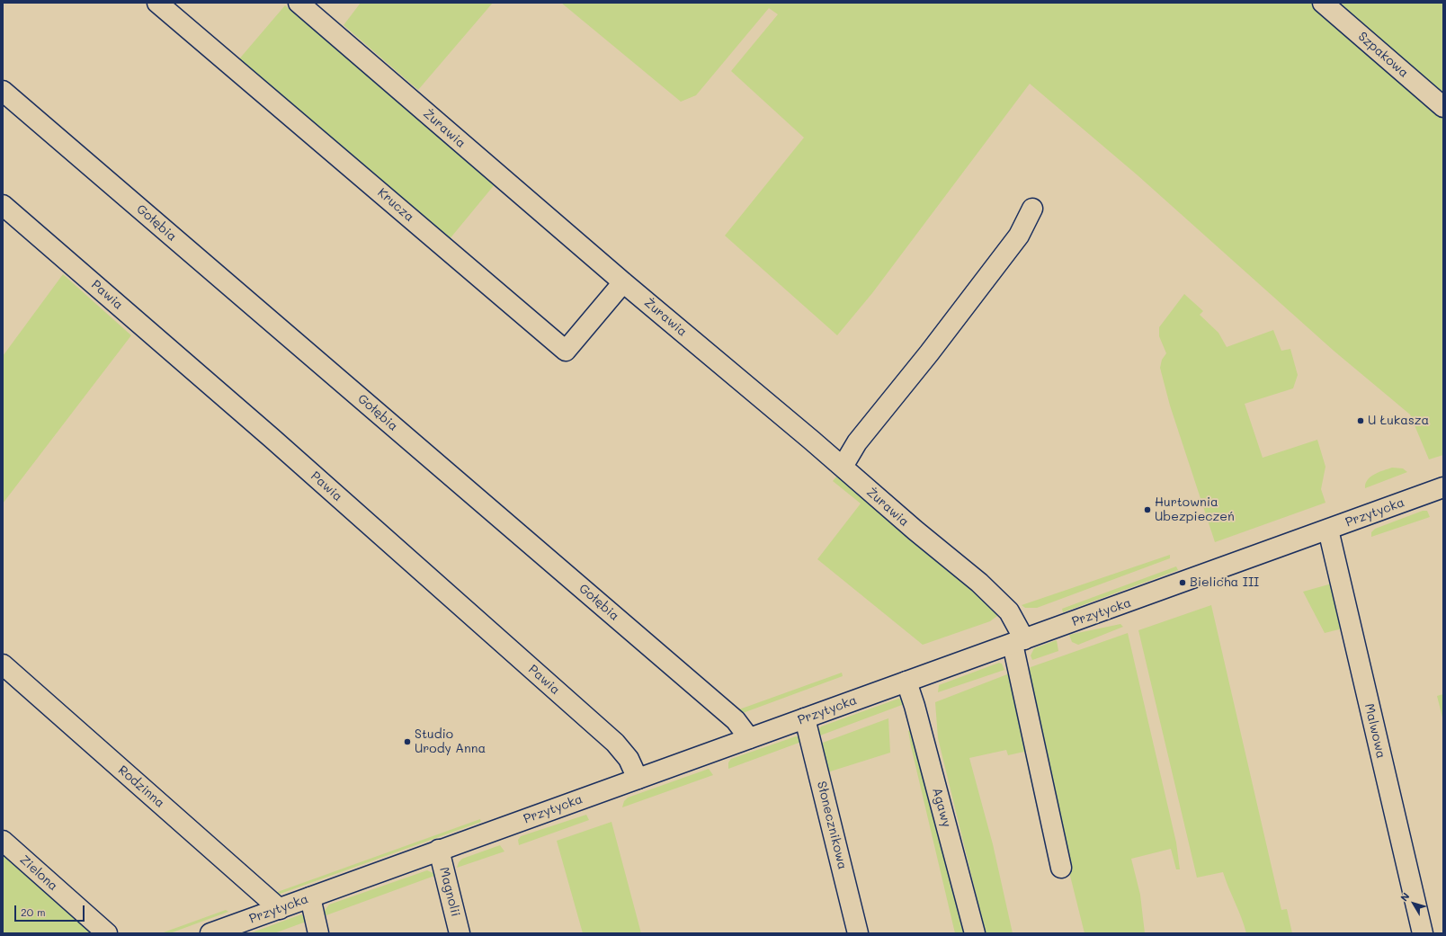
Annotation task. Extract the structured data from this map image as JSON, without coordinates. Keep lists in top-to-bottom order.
{
  "streets": {
    "street": [
      "Szpakowa",
      "Żurawia",
      "Krucza",
      "Gołębia",
      "Pawia",
      "Przytycka",
      "Malwowa",
      "Rodzinna",
      "Agawy",
      "Słonecznikowa",
      "Zielona",
      "Magnolii"
    ]
  },
  "crossings": [
    ["Żurawia", "Krucza"],
    ["Żurawia", "Przytycka"],
    ["Gołębia", "Przytycka"],
    ["Pawia", "Przytycka"],
    ["Przytycka", "Malwowa"],
    ["Przytycka", "Rodzinna"],
    ["Przytycka", "Agawy"],
    ["Przytycka", "Słonecznikowa"],
    ["Przytycka", "Magnolii"]
  ],
  "places": [
    "U Łukasza",
    "Hurtownia Ubezpieczeń",
    "Bielicha III",
    "Studio Urody Anna"
  ],
  "scale_bar": "20 m",
  "north": "top left"
}
